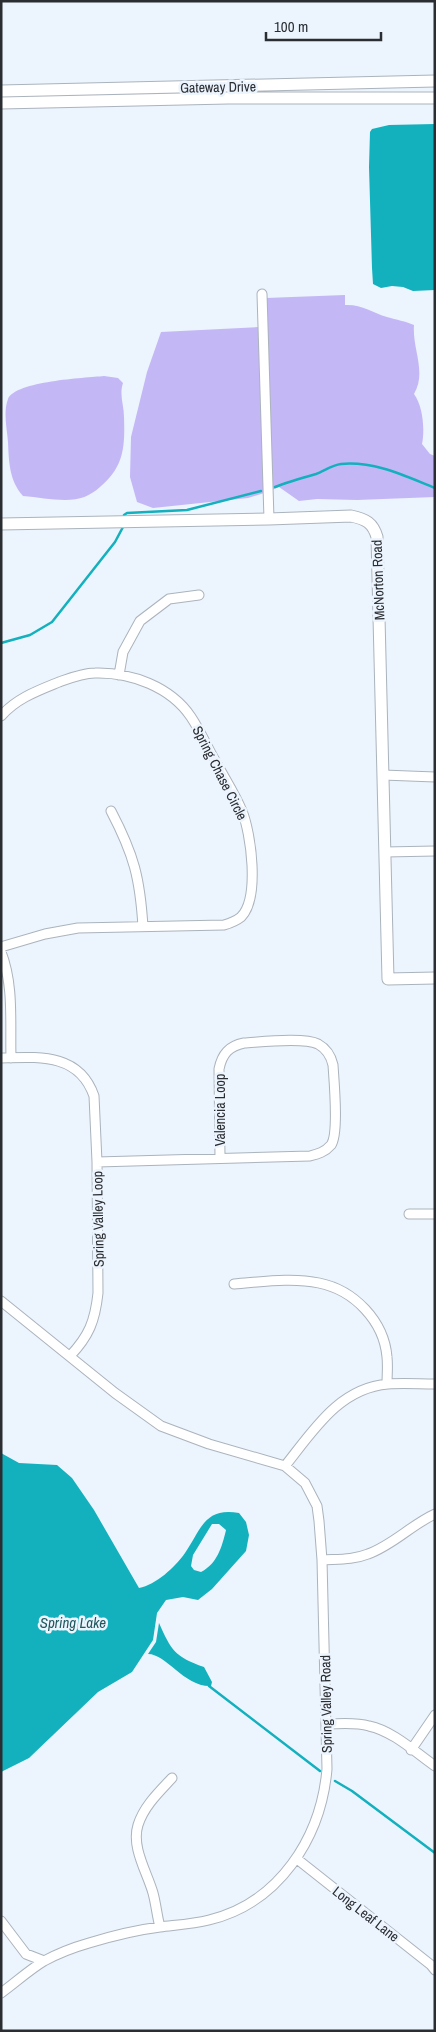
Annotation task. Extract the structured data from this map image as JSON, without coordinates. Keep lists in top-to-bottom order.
{
  "streets": {
    "street": [
      "Gateway Drive",
      "McNorton Road",
      "Spring Chase Circle",
      "Valencia Loop",
      "Spring Valley Loop",
      "Spring Valley Road",
      "Long Leaf Lane"
    ]
  },
  "crossings": [
    ["Valencia Loop", "Spring Valley Loop"],
    ["Spring Valley Loop", "Spring Valley Road"],
    ["Spring Valley Road", "Long Leaf Lane"]
  ],
  "water": ["Spring Lake"],
  "scale_bar": "100 m"
}
